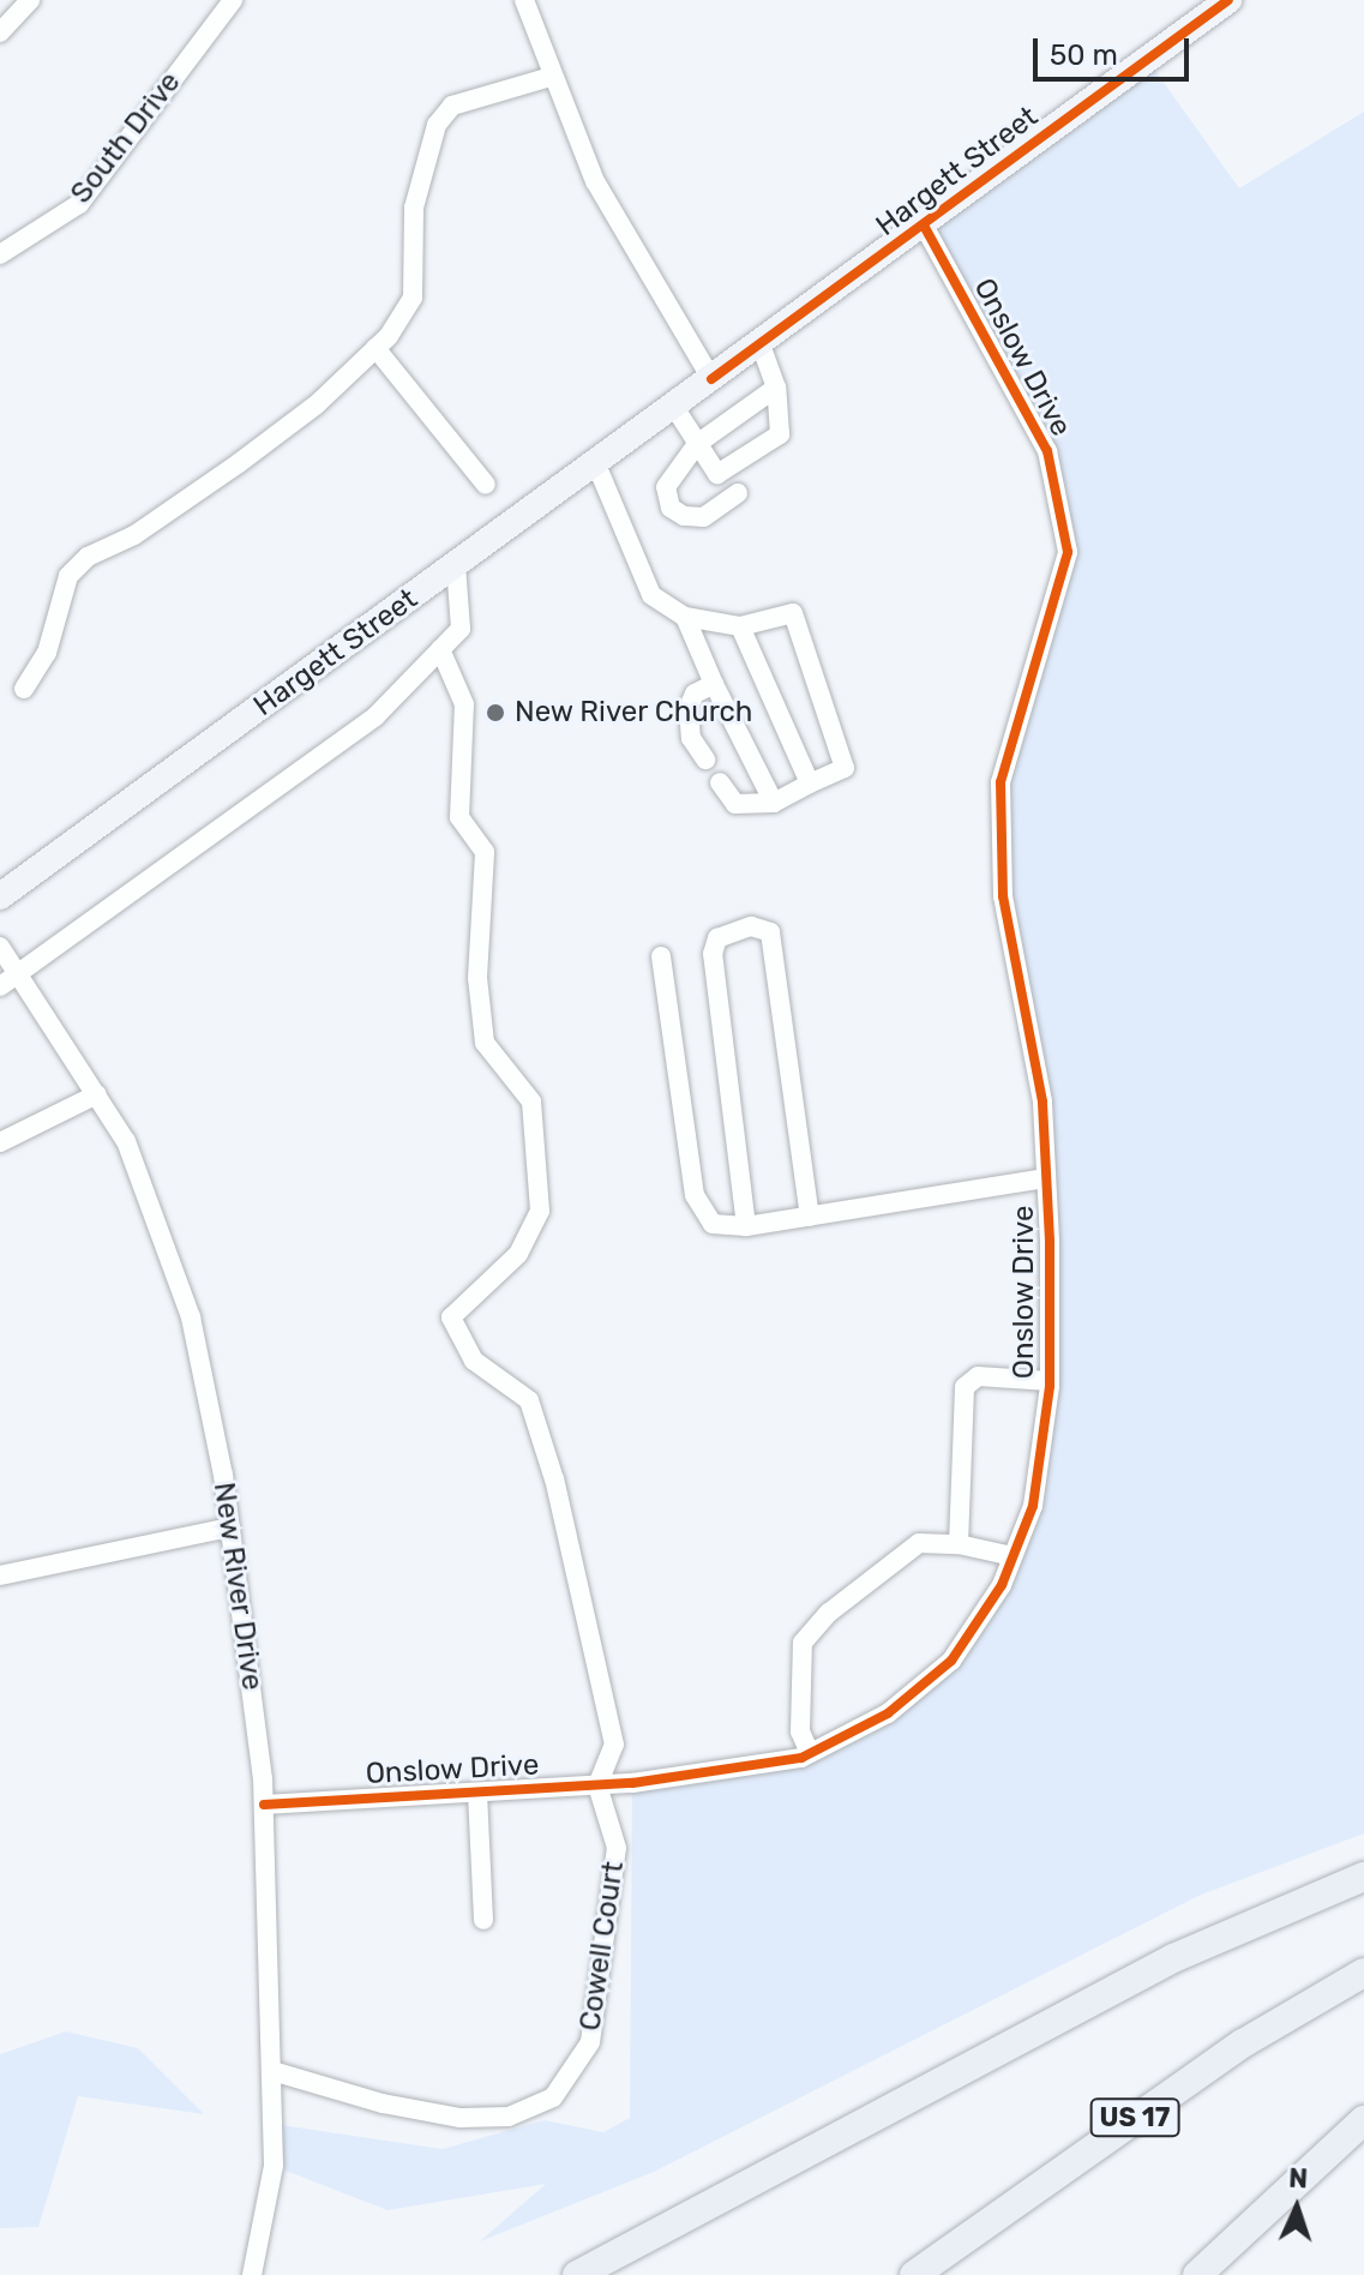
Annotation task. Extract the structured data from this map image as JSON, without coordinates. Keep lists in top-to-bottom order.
{
  "streets": {
    "highway": ["US 17"],
    "main road": ["Hargett Street"],
    "street": [
      "South Drive",
      "Onslow Drive",
      "New River Drive",
      "Cowell Court"
    ]
  },
  "crossings": [
    ["Hargett Street", "Onslow Drive"],
    ["Onslow Drive", "New River Drive"],
    ["Onslow Drive", "Cowell Court"],
    ["New River Drive", "Cowell Court"]
  ],
  "places": ["New River Church"],
  "scale_bar": "50 m",
  "north": "top"
}
